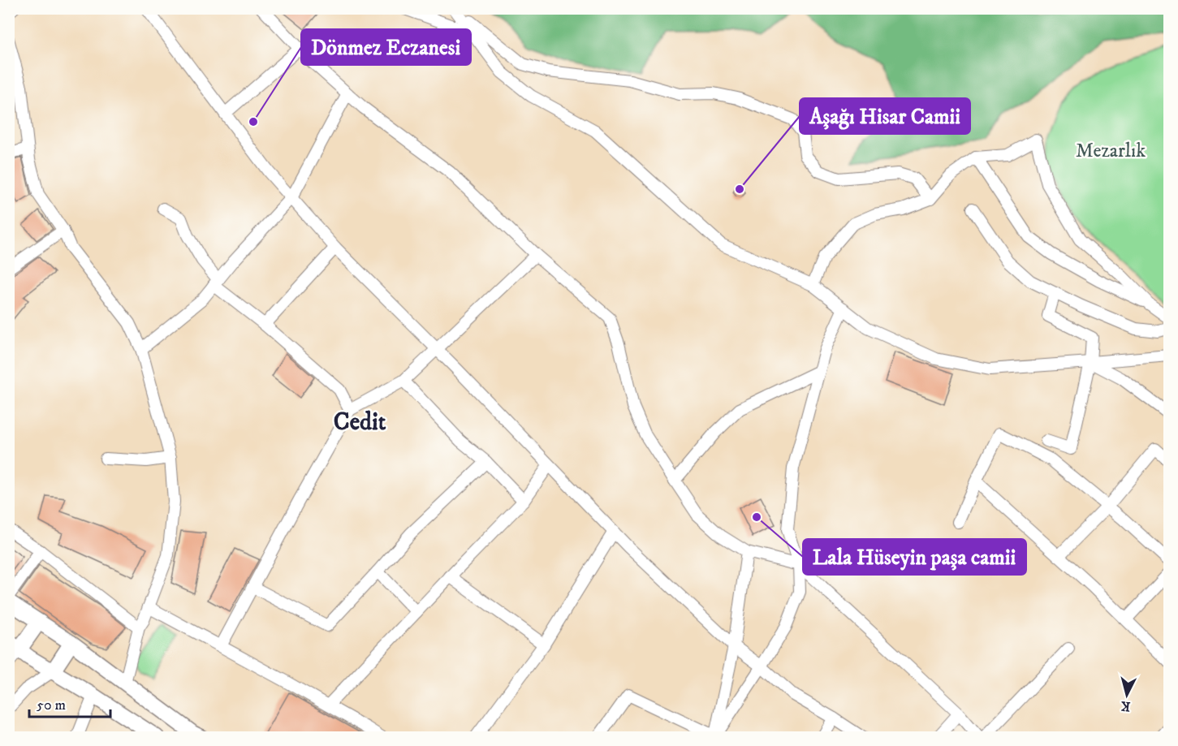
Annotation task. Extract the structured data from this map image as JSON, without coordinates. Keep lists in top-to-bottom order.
{
  "districts": ["Cedit"],
  "parks": ["Mezarlık"],
  "places": ["Dönmez Eczanesi", "Aşağı Hisar Camii", "Lala Hüseyin paşa camii"],
  "scale_bar": "50 m",
  "north": "bottom"
}
